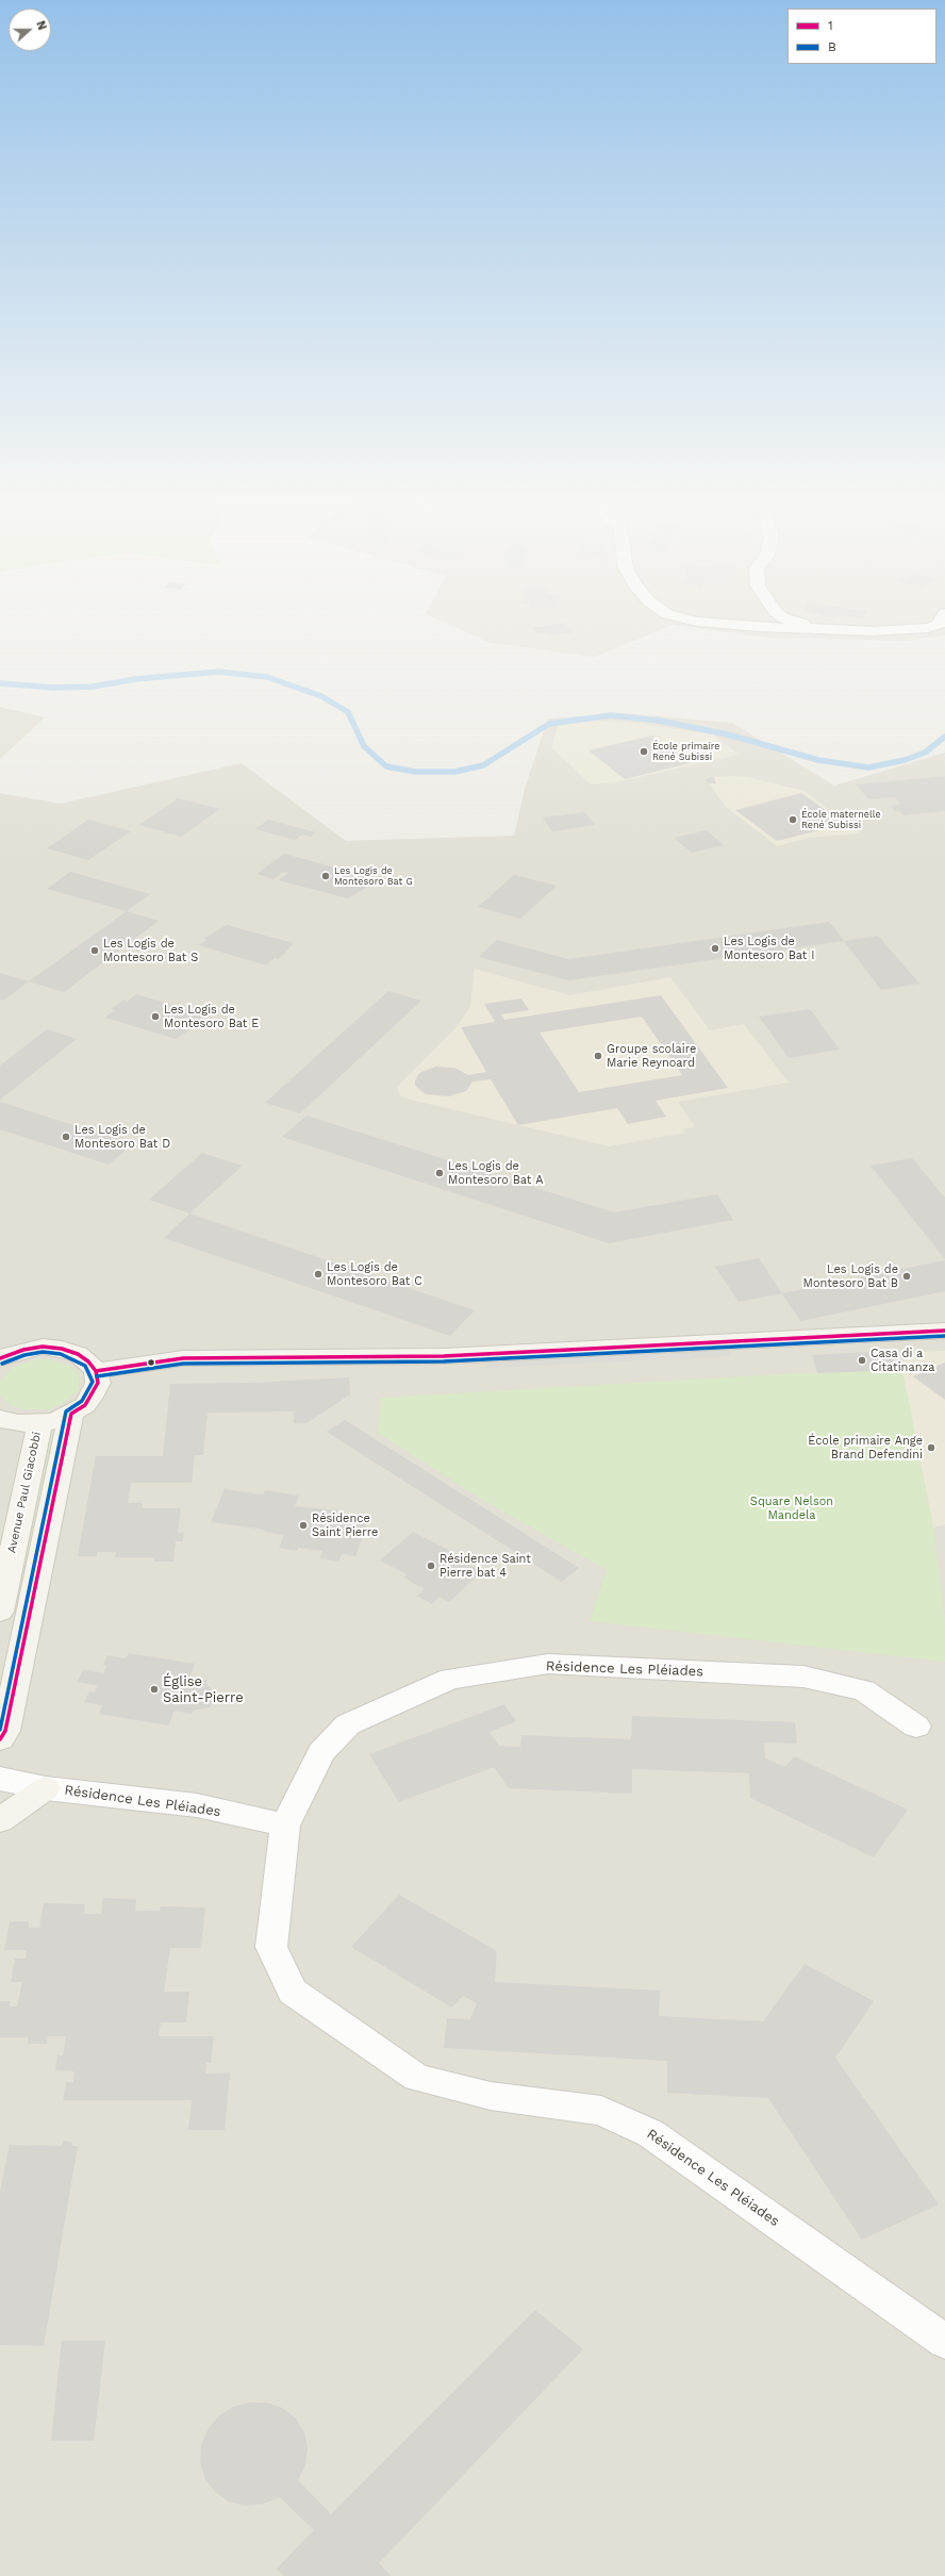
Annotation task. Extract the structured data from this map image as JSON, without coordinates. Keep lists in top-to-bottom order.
{
  "streets": {
    "main road": ["Avenue Paul Giacobbi"],
    "street": ["Résidence Les Pléiades"]
  },
  "parks": ["Square Nelson Mandela"],
  "places": [
    "École primaire René Subissi",
    "École maternelle René Subissi",
    "Les Logis de Montesoro Bat G",
    "Les Logis de Montesoro Bat I",
    "Les Logis de Montesoro Bat S",
    "Les Logis de Montesoro Bat E",
    "Groupe scolaire Marie Reynoard",
    "Les Logis de Montesoro Bat D",
    "Les Logis de Montesoro Bat A",
    "Les Logis de Montesoro Bat C",
    "Les Logis de Montesoro Bat B",
    "Casa di a Citatinanza",
    "École primaire Ange Brand Defendini",
    "Résidence Saint Pierre",
    "Résidence Saint Pierre bat 4",
    "Église Saint-Pierre"
  ],
  "lines": ["transit line 1", "transit line B"],
  "legend": ["1", "B"],
  "north": "right"
}
